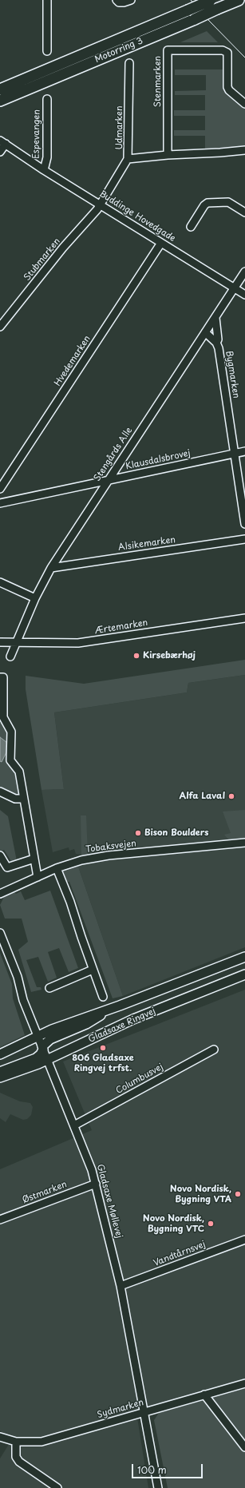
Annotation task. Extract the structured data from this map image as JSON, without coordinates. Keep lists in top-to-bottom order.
{
  "streets": {
    "highway": ["Motorring 3"],
    "main road": ["Gladsaxe Ringvej"],
    "street": [
      "Stenmarken",
      "Udmarken",
      "Espevangen",
      "Buddinge Hovedgade",
      "Stubmarken",
      "Hvedemarken",
      "Bygmarken",
      "Stengårds Alle",
      "Klausdalsbrovej",
      "Alsikemarken",
      "Ærtemarken",
      "Tobaksvejen",
      "Columbusvej",
      "Østmarken",
      "Gladsaxe Møllevej",
      "Vandtårnsvej",
      "Sydmarken"
    ]
  },
  "crossings": [
    ["Udmarken", "Buddinge Hovedgade"],
    ["Udmarken", "Stubmarken"],
    ["Espevangen", "Buddinge Hovedgade"],
    ["Buddinge Hovedgade", "Stubmarken"],
    ["Buddinge Hovedgade", "Hvedemarken"],
    ["Buddinge Hovedgade", "Stengårds Alle"],
    ["Bygmarken", "Stengårds Alle"],
    ["Bygmarken", "Klausdalsbrovej"],
    ["Stengårds Alle", "Klausdalsbrovej"],
    ["Stengårds Alle", "Alsikemarken"],
    ["Stengårds Alle", "Ærtemarken"],
    ["Gladsaxe Ringvej", "Gladsaxe Møllevej"],
    ["Columbusvej", "Gladsaxe Møllevej"],
    ["Østmarken", "Gladsaxe Møllevej"],
    ["Gladsaxe Møllevej", "Vandtårnsvej"],
    ["Gladsaxe Møllevej", "Sydmarken"]
  ],
  "places": [
    "Kirsebærhøj",
    "Alfa Laval",
    "Bison Boulders",
    "806 Gladsaxe Ringvej trfst.",
    "Novo Nordisk, Bygning VTA",
    "Novo Nordisk, Bygning VTC"
  ],
  "scale_bar": "100 m"
}
